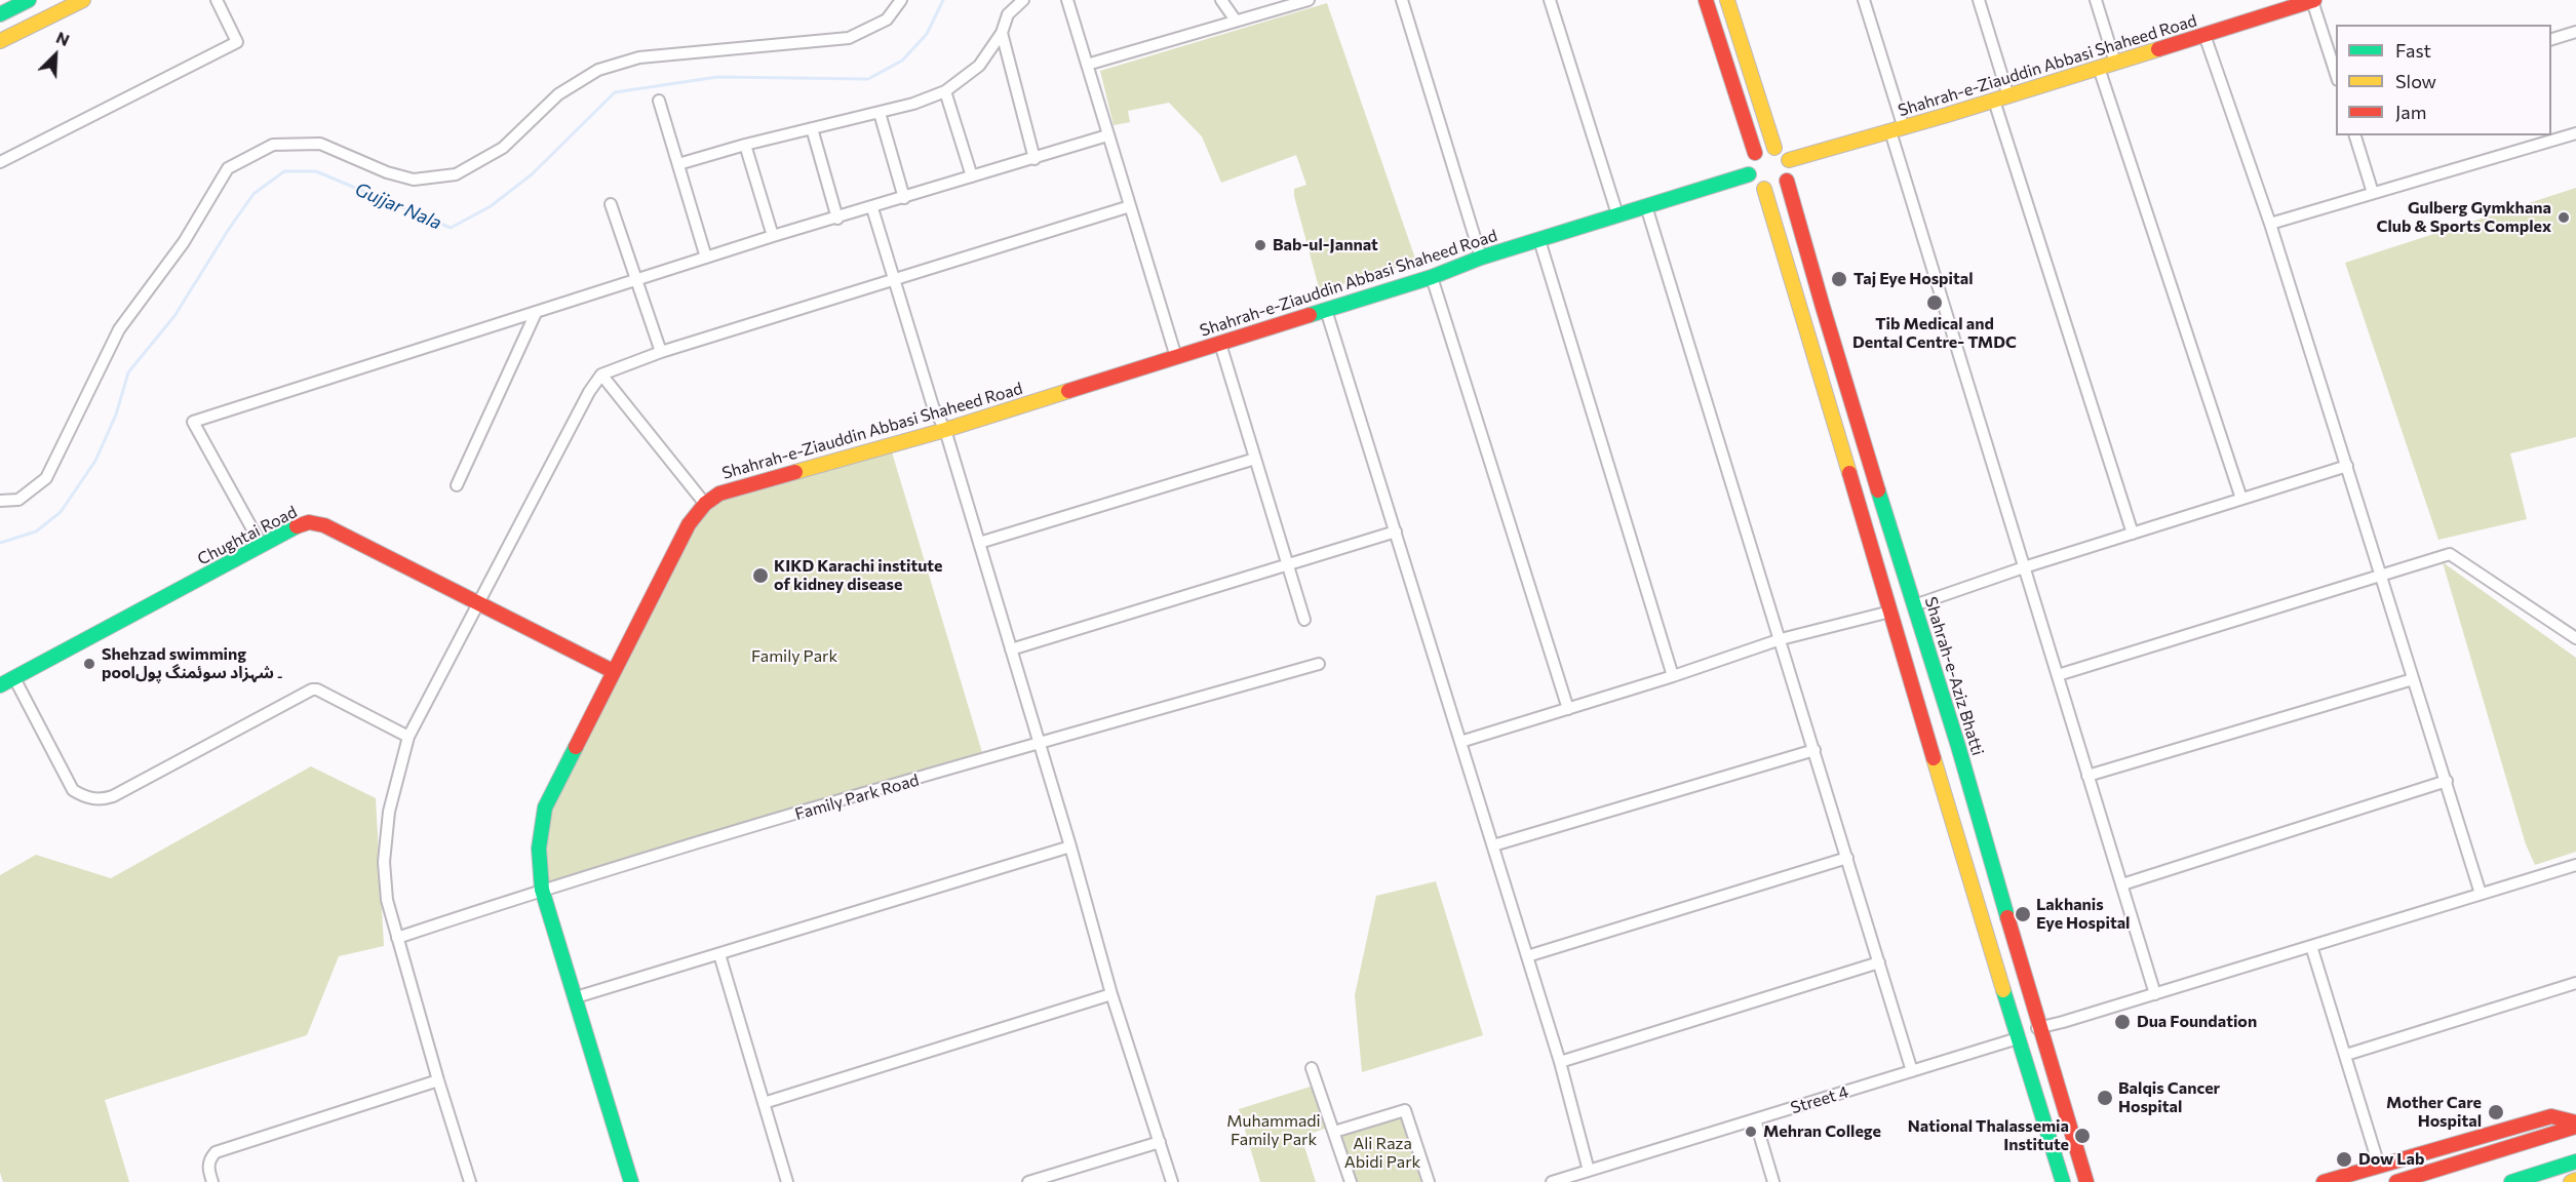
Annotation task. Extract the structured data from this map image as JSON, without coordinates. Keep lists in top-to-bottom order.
{
  "streets": {
    "main road": ["Shahrah-e-Ziauddin Abbasi Shaheed Road", "Chughtai Road", "Shahrah-e-Aziz Bhatti"],
    "street": ["Family Park Road", "Street 4"]
  },
  "crossings": [
    ["Shahrah-e-Ziauddin Abbasi Shaheed Road", "Chughtai Road"],
    ["Shahrah-e-Ziauddin Abbasi Shaheed Road", "Shahrah-e-Aziz Bhatti"],
    ["Shahrah-e-Ziauddin Abbasi Shaheed Road", "Family Park Road"]
  ],
  "water": ["Gujjar Nala"],
  "parks": ["Family Park", "Muhammadi Family Park", "Ali Raza Abidi Park"],
  "places": [
    "Gulberg Gymkhana Club & Sports Complex",
    "Bab-ul-Jannat",
    "Taj Eye Hospital",
    "Tib Medical and Dental Centre- TMDC",
    "KIKD Karachi institute of kidney disease",
    "Shehzad swimming pool۔ شہزاد سوئمنگ پول",
    "Lakhanis Eye Hospital",
    "Dua Foundation",
    "Balqis Cancer Hospital",
    "Mother Care Hospital",
    "Mehran College",
    "National Thalassemia Institute",
    "Dow Lab"
  ],
  "legend": ["Fast", "Slow", "Jam"],
  "north": "top right"
}
